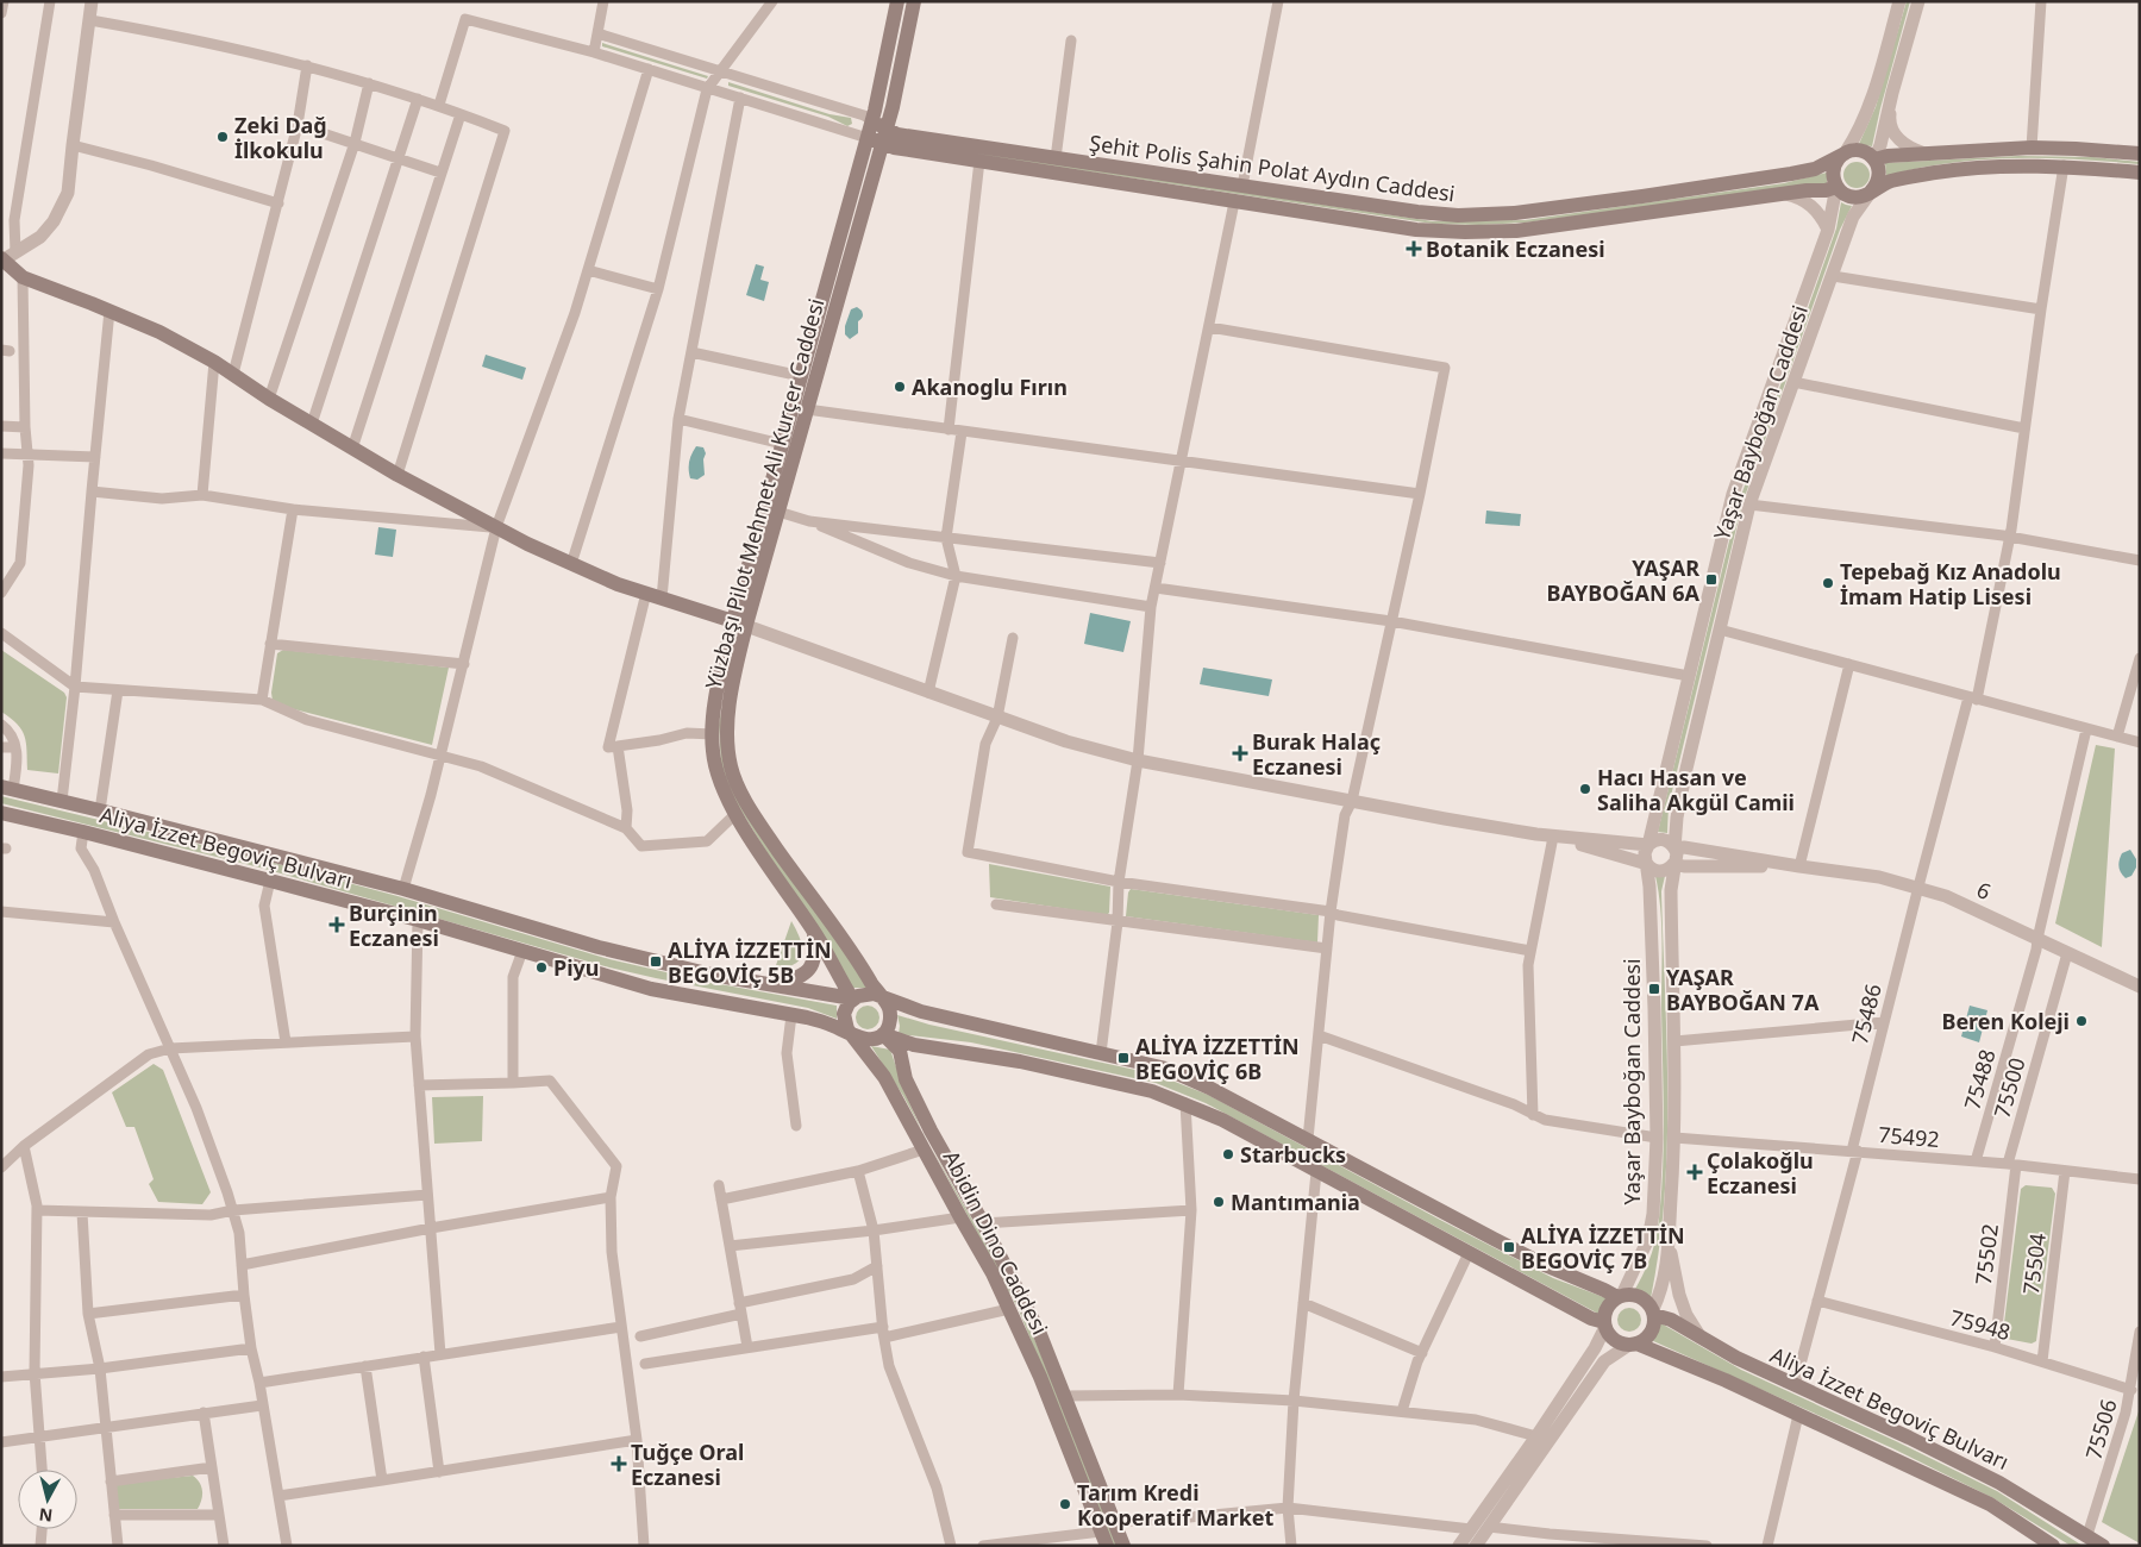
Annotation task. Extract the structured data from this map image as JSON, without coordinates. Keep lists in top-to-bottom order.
{
  "streets": {
    "main road": [
      "Şehit Polis Şahin Polat Aydın Caddesi",
      "Yüzbaşı Pilot Mehmet Ali Kurçer Caddesi",
      "Aliya İzzet Begoviç Bulvarı",
      "Abidin Dino Caddesi"
    ],
    "street": [
      "Yaşar Bayboğan Caddesi",
      "6",
      "75486",
      "75488",
      "75500",
      "75492",
      "75502",
      "75504",
      "75948",
      "75506"
    ]
  },
  "crossings": [
    ["Şehit Polis Şahin Polat Aydın Caddesi", "Yaşar Bayboğan Caddesi"],
    ["Şehit Polis Şahin Polat Aydın Caddesi", "Yüzbaşı Pilot Mehmet Ali Kurçer Caddesi"],
    ["Yaşar Bayboğan Caddesi", "Aliya İzzet Begoviç Bulvarı"],
    ["Yaşar Bayboğan Caddesi", "75492"],
    ["Yüzbaşı Pilot Mehmet Ali Kurçer Caddesi", "Aliya İzzet Begoviç Bulvarı"],
    ["Yüzbaşı Pilot Mehmet Ali Kurçer Caddesi", "Abidin Dino Caddesi"],
    ["Aliya İzzet Begoviç Bulvarı", "75486"],
    ["Aliya İzzet Begoviç Bulvarı", "Abidin Dino Caddesi"],
    ["Aliya İzzet Begoviç Bulvarı", "75506"],
    ["6", "75486"],
    ["6", "75488"],
    ["6", "75500"],
    ["75486", "75492"],
    ["75486", "75948"],
    ["75488", "75492"],
    ["75500", "75492"],
    ["75500", "75502"],
    ["75492", "75502"],
    ["75492", "75504"],
    ["75502", "75948"],
    ["75504", "75948"],
    ["75948", "75506"]
  ],
  "places": {
    "other": [
      "Zeki Dağ İlkokulu",
      "Akanoglu Fırın",
      "Tepebağ Kız Anadolu İmam Hatip Lisesi",
      "Hacı Hasan ve Saliha Akgül Camii",
      "Piyu",
      "Beren Koleji",
      "Starbucks",
      "Mantımania",
      "Tarım Kredi Kooperatif Market"
    ],
    "health": [
      "Botanik Eczanesi",
      "Burak Halaç Eczanesi",
      "Burçinin Eczanesi",
      "Çolakoğlu Eczanesi",
      "Tuğçe Oral Eczanesi"
    ],
    "transit": [
      "YAŞAR BAYBOĞAN 6A",
      "ALİYA İZZETTİN BEGOVİÇ 5B",
      "YAŞAR BAYBOĞAN 7A",
      "ALİYA İZZETTİN BEGOVİÇ 6B",
      "ALİYA İZZETTİN BEGOVİÇ 7B"
    ]
  },
  "north": "bottom"
}
